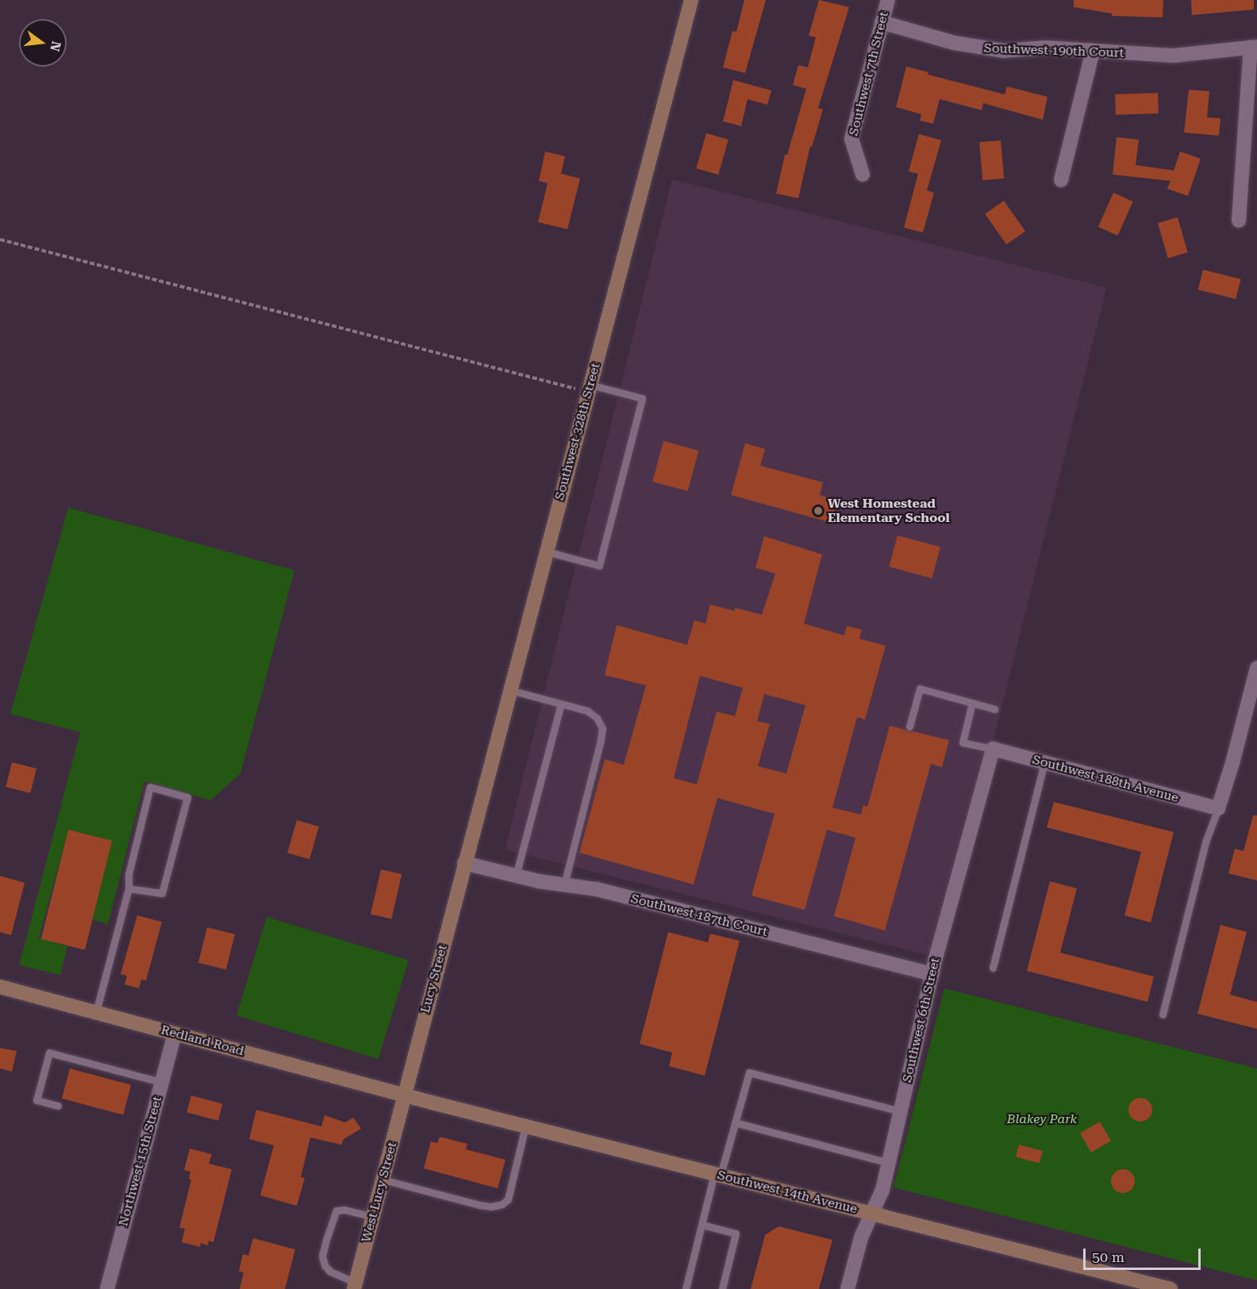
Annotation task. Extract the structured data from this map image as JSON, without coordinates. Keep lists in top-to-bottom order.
{
  "streets": {
    "street": [
      "Southwest 190th Court",
      "Southwest 7th Street",
      "Southwest 328th Street",
      "Southwest 188th Avenue",
      "Southwest 187th Court",
      "Lucy Street",
      "Southwest 6th Street",
      "Redland Road",
      "Northwest 15th Street",
      "West Lucy Street",
      "Southwest 14th Avenue"
    ]
  },
  "crossings": [
    ["Southwest 190th Court", "Southwest 7th Street"],
    ["Southwest 328th Street", "Southwest 187th Court"],
    ["Southwest 328th Street", "Lucy Street"],
    ["Southwest 188th Avenue", "Southwest 6th Street"],
    ["Southwest 187th Court", "Lucy Street"],
    ["Southwest 187th Court", "Southwest 6th Street"],
    ["Lucy Street", "Redland Road"],
    ["Lucy Street", "West Lucy Street"],
    ["Lucy Street", "Southwest 14th Avenue"],
    ["Southwest 6th Street", "Southwest 14th Avenue"],
    ["Redland Road", "Northwest 15th Street"],
    ["Redland Road", "West Lucy Street"],
    ["Redland Road", "Southwest 14th Avenue"],
    ["West Lucy Street", "Southwest 14th Avenue"]
  ],
  "parks": ["Blakey Park"],
  "places": ["West Homestead Elementary School"],
  "scale_bar": "50 m",
  "north": "right"
}
